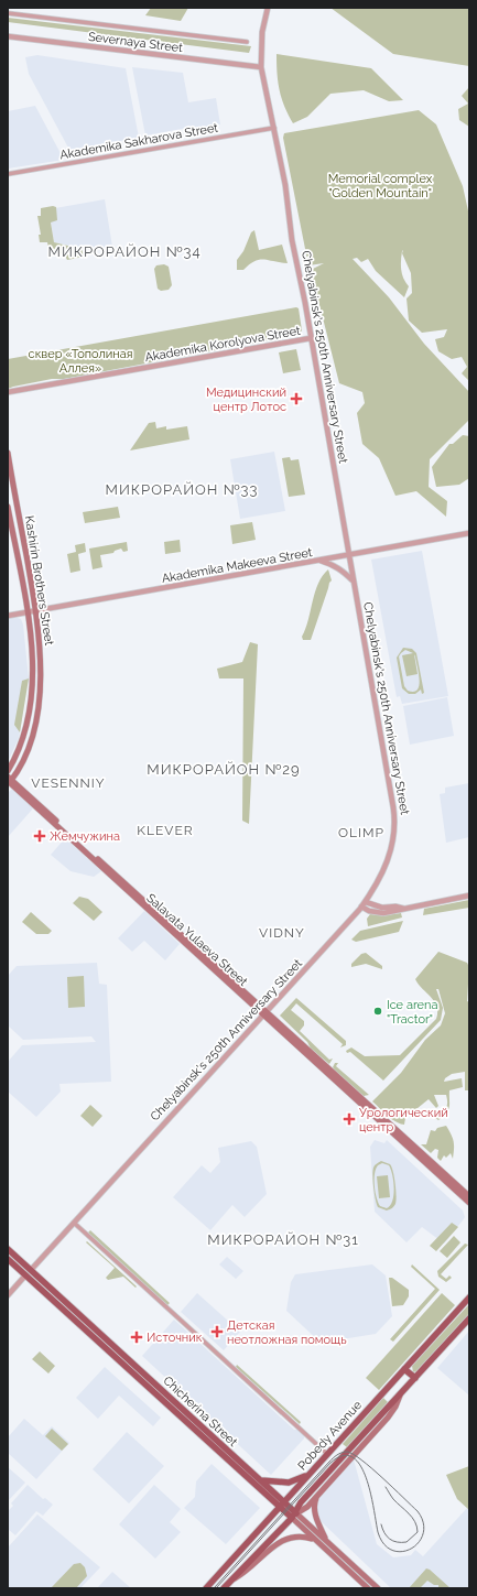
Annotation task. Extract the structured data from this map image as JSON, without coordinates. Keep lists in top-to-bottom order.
{
  "streets": {
    "main road": [
      "Chelyabinsk's 250th Anniversary Street",
      "Kashirin Brothers Street",
      "Salavata Yulaeva Street",
      "Chicherina Street",
      "Pobedy Avenue"
    ],
    "street": [
      "Severnaya Street",
      "Akademika Sakharova Street",
      "Akademika Korolyova Street",
      "Akademika Makeeva Street"
    ]
  },
  "crossings": [
    ["Severnaya Street", "Chelyabinsk's 250th Anniversary Street"],
    ["Akademika Sakharova Street", "Chelyabinsk's 250th Anniversary Street"],
    ["Akademika Korolyova Street", "Chelyabinsk's 250th Anniversary Street"],
    ["Chelyabinsk's 250th Anniversary Street", "Akademika Makeeva Street"],
    ["Chelyabinsk's 250th Anniversary Street", "Salavata Yulaeva Street"],
    ["Chelyabinsk's 250th Anniversary Street", "Chicherina Street"],
    ["Akademika Makeeva Street", "Kashirin Brothers Street"],
    ["Kashirin Brothers Street", "Salavata Yulaeva Street"],
    ["Chicherina Street", "Pobedy Avenue"]
  ],
  "districts": [
    "МИКРОРАЙОН №34",
    "МИКРОРАЙОН №33",
    "МИКРОРАЙОН №29",
    "VESENNIY",
    "KLEVER",
    "OLIMP",
    "VIDNY",
    "МИКРОРАЙОН №31"
  ],
  "parks": ["Memorial complex \"Golden Mountain\"", "сквер «Тополиная Аллея»"],
  "places": {
    "health": [
      "Медицинский центр Лотос",
      "Жемчужина",
      "Урологический центр",
      "Детская неотложная помощь",
      "Источник"
    ],
    "other": ["Ice arena \"Tractor\""]
  }
}
